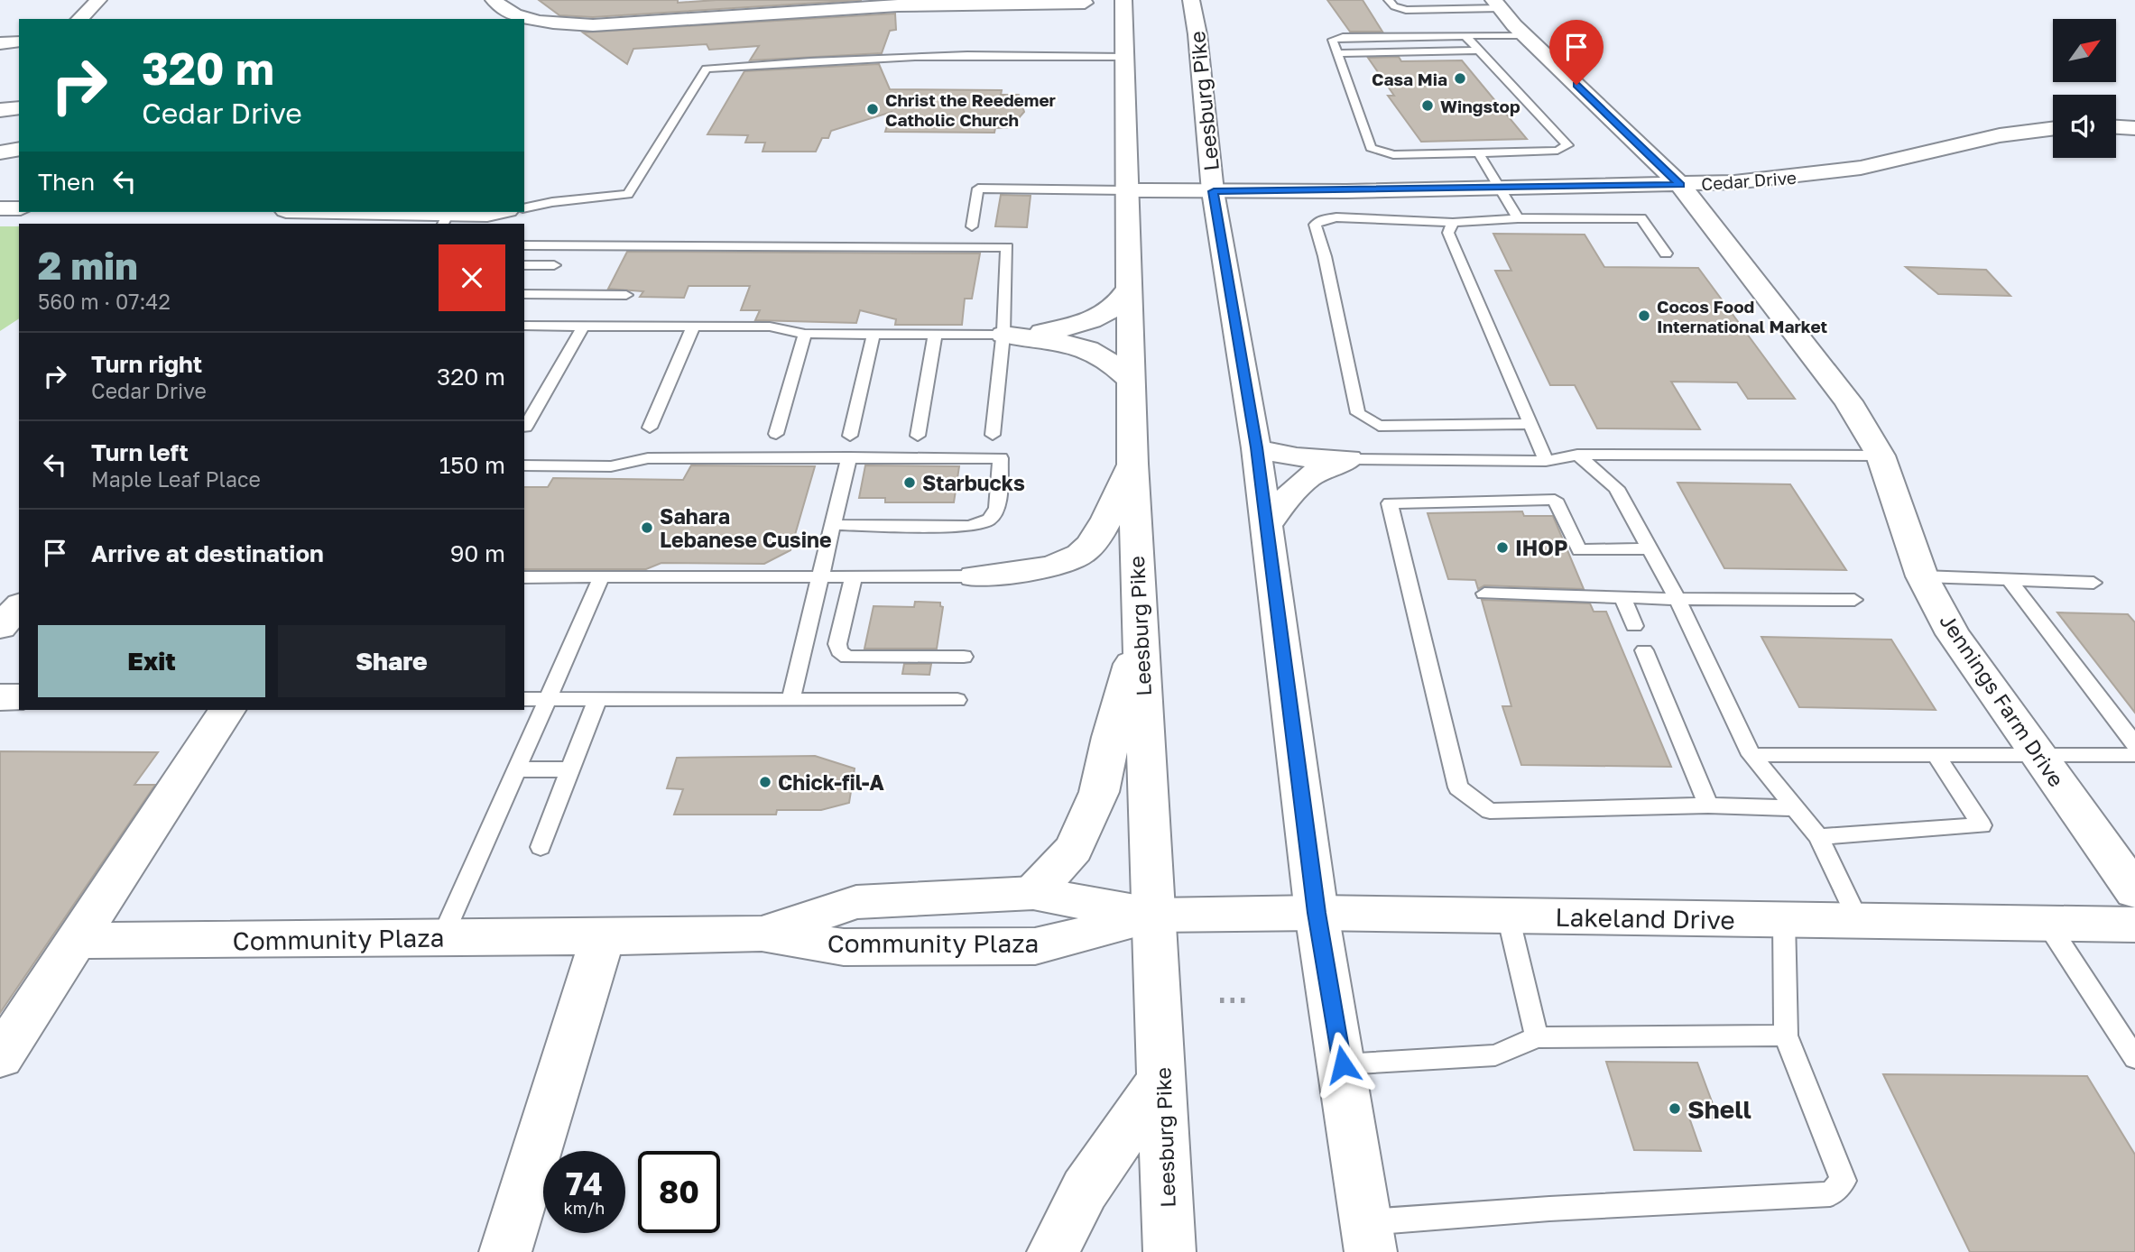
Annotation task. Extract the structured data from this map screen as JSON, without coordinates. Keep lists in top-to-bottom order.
{
  "streets": {
    "main road": [
      "Leesburg Pike",
      "Cedar Drive",
      "Jennings Farm Drive",
      "Lakeland Drive",
      "Community Plaza"
    ]
  },
  "crossings": [
    ["Leesburg Pike", "Cedar Drive"],
    ["Leesburg Pike", "Lakeland Drive"],
    ["Leesburg Pike", "Community Plaza"],
    ["Cedar Drive", "Jennings Farm Drive"],
    ["Lakeland Drive", "Community Plaza"]
  ],
  "places": [
    "Casa Mia",
    "Wingstop",
    "Christ the Reedemer Catholic Church",
    "Cocos Food International Market",
    "Starbucks",
    "Sahara Lebanese Cusine",
    "IHOP",
    "Chick-fil-A",
    "Shell"
  ],
  "north": "top right",
  "page": {
    "turn": ["320 m", "Cedar Drive"],
    "then": "Then",
    "heading": ["2 min", "560 m · 07:42"],
    "list": [
      {
        "name": "Turn right",
        "note": "Cedar Drive",
        "value": "320 m"
      },
      {
        "name": "Turn left",
        "note": "Maple Leaf Place",
        "value": "150 m"
      },
      {
        "name": "Arrive at destination",
        "value": "90 m"
      }
    ],
    "buttons": ["Exit", "Share"],
    "speed": "74 km/h",
    "limit": "80"
  }
}
